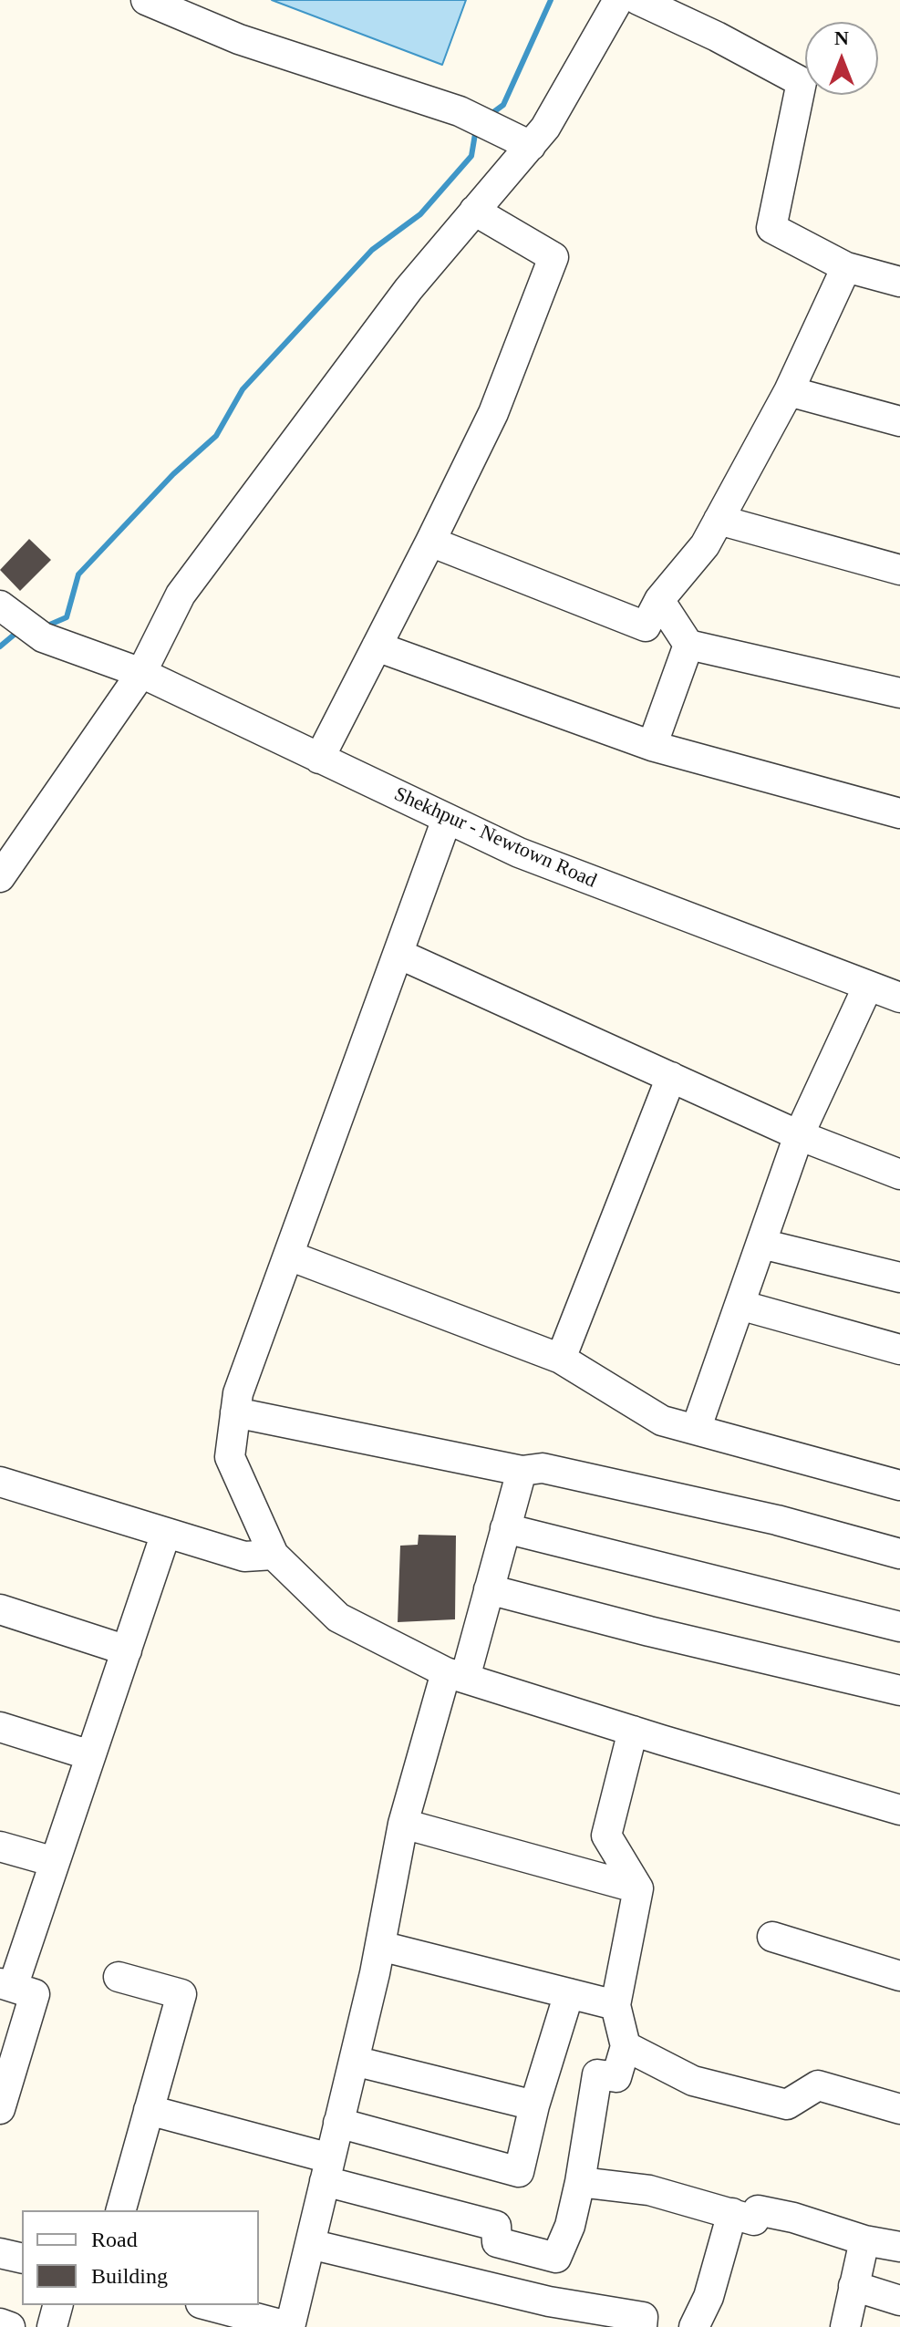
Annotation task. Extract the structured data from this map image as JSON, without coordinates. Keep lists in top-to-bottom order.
{
  "streets": {
    "street": ["Shekhpur - Newtown Road"]
  },
  "legend": ["Road", "Building"],
  "north": "top"
}
